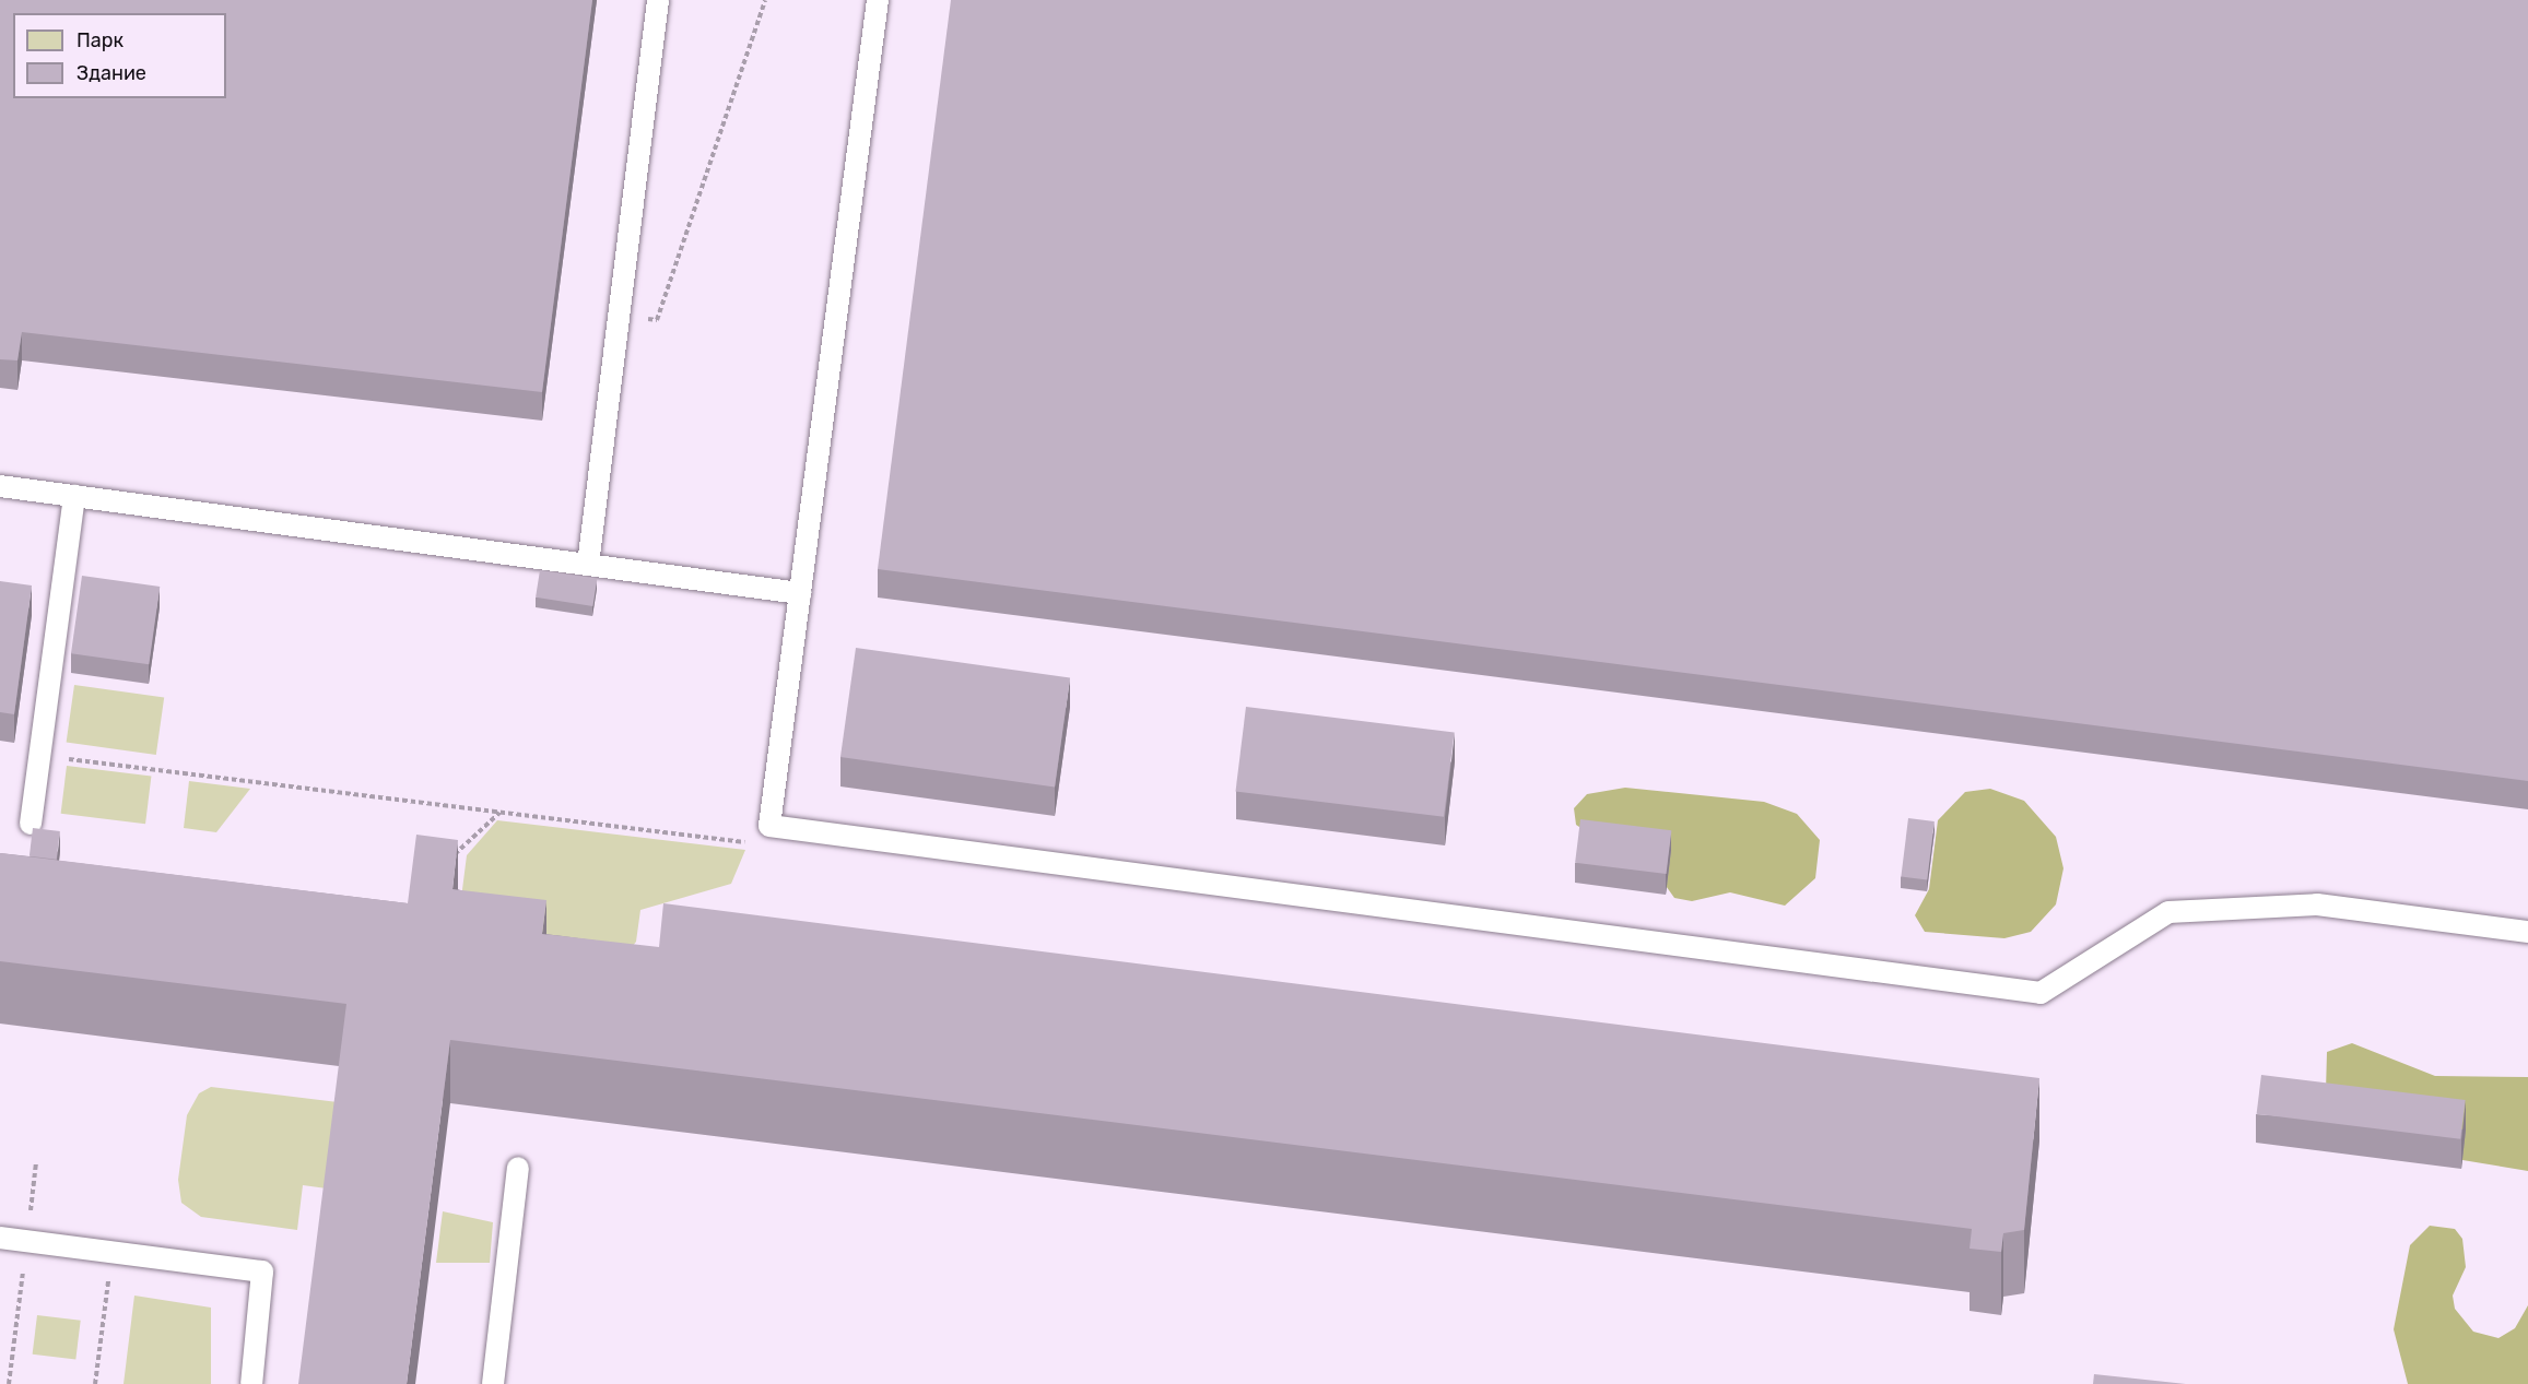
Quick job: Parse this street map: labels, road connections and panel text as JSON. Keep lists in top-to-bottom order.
{
  "legend": ["Парк", "Здание"]
}
